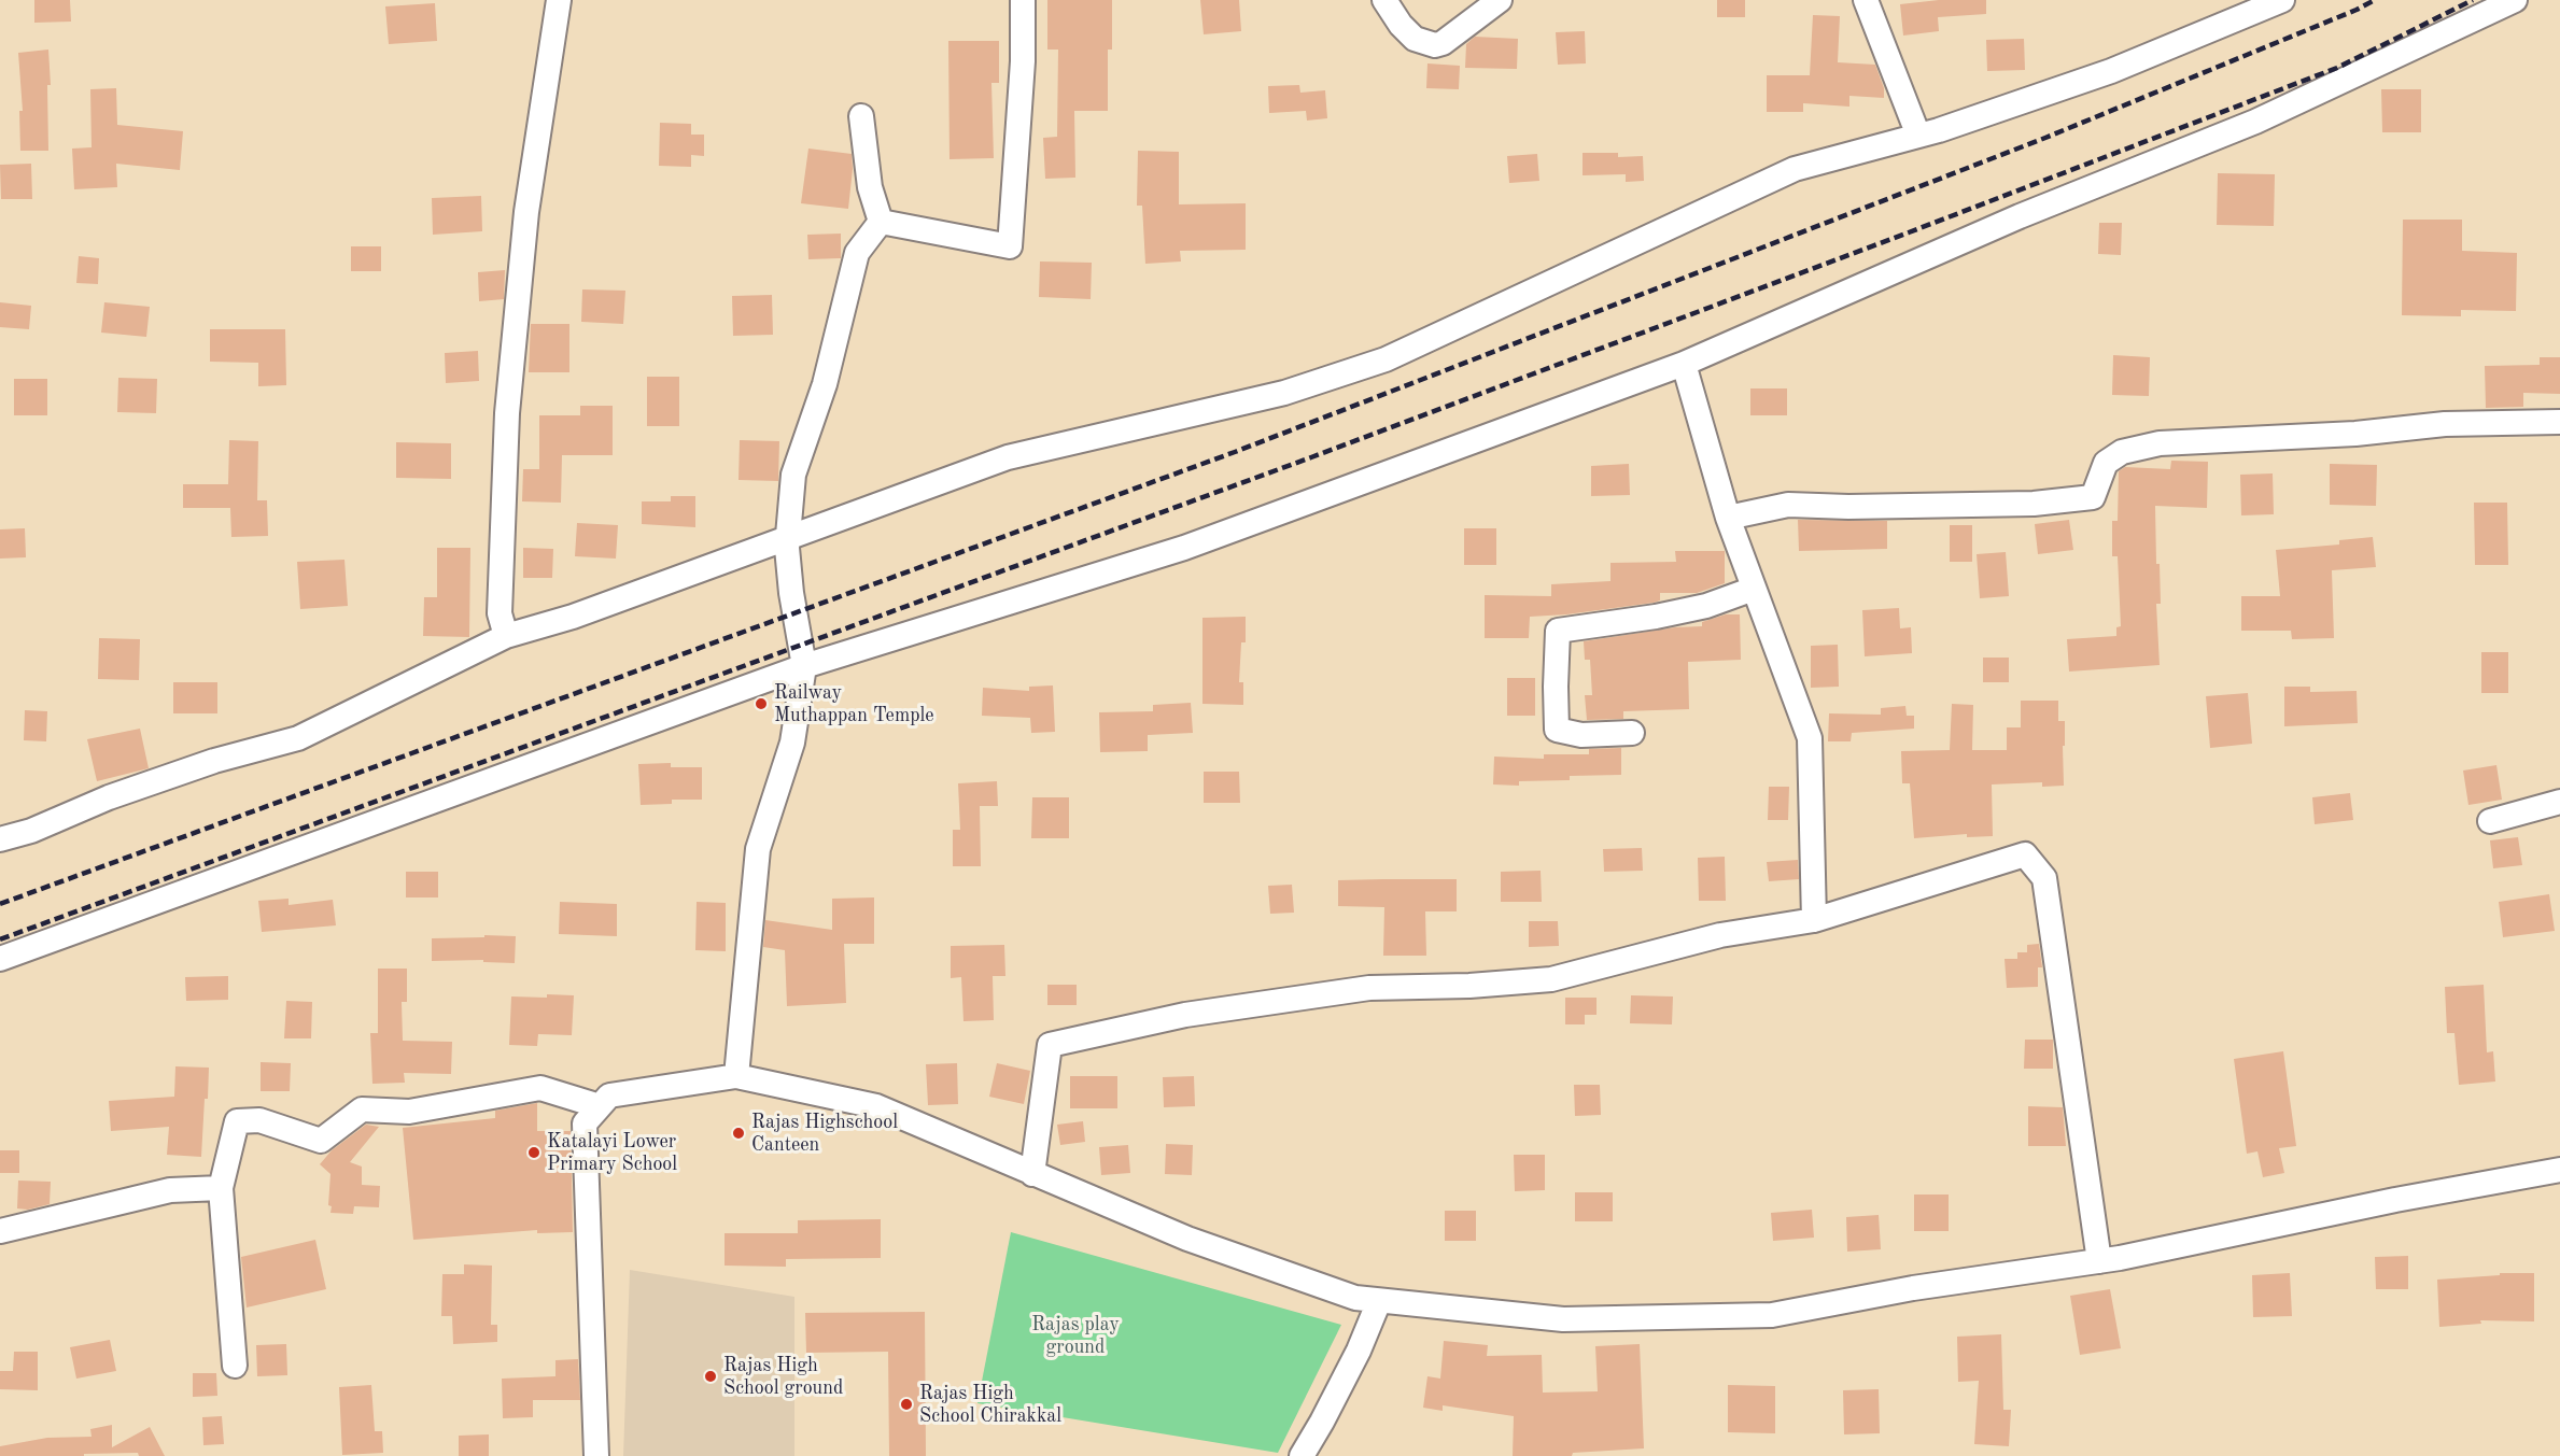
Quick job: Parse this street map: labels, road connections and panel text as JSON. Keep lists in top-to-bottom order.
{
  "parks": ["Rajas play ground"],
  "places": [
    "Railway Muthappan Temple",
    "Rajas Highschool Canteen",
    "Katalayi Lower Primary School",
    "Rajas High School ground",
    "Rajas High School Chirakkal"
  ]
}
